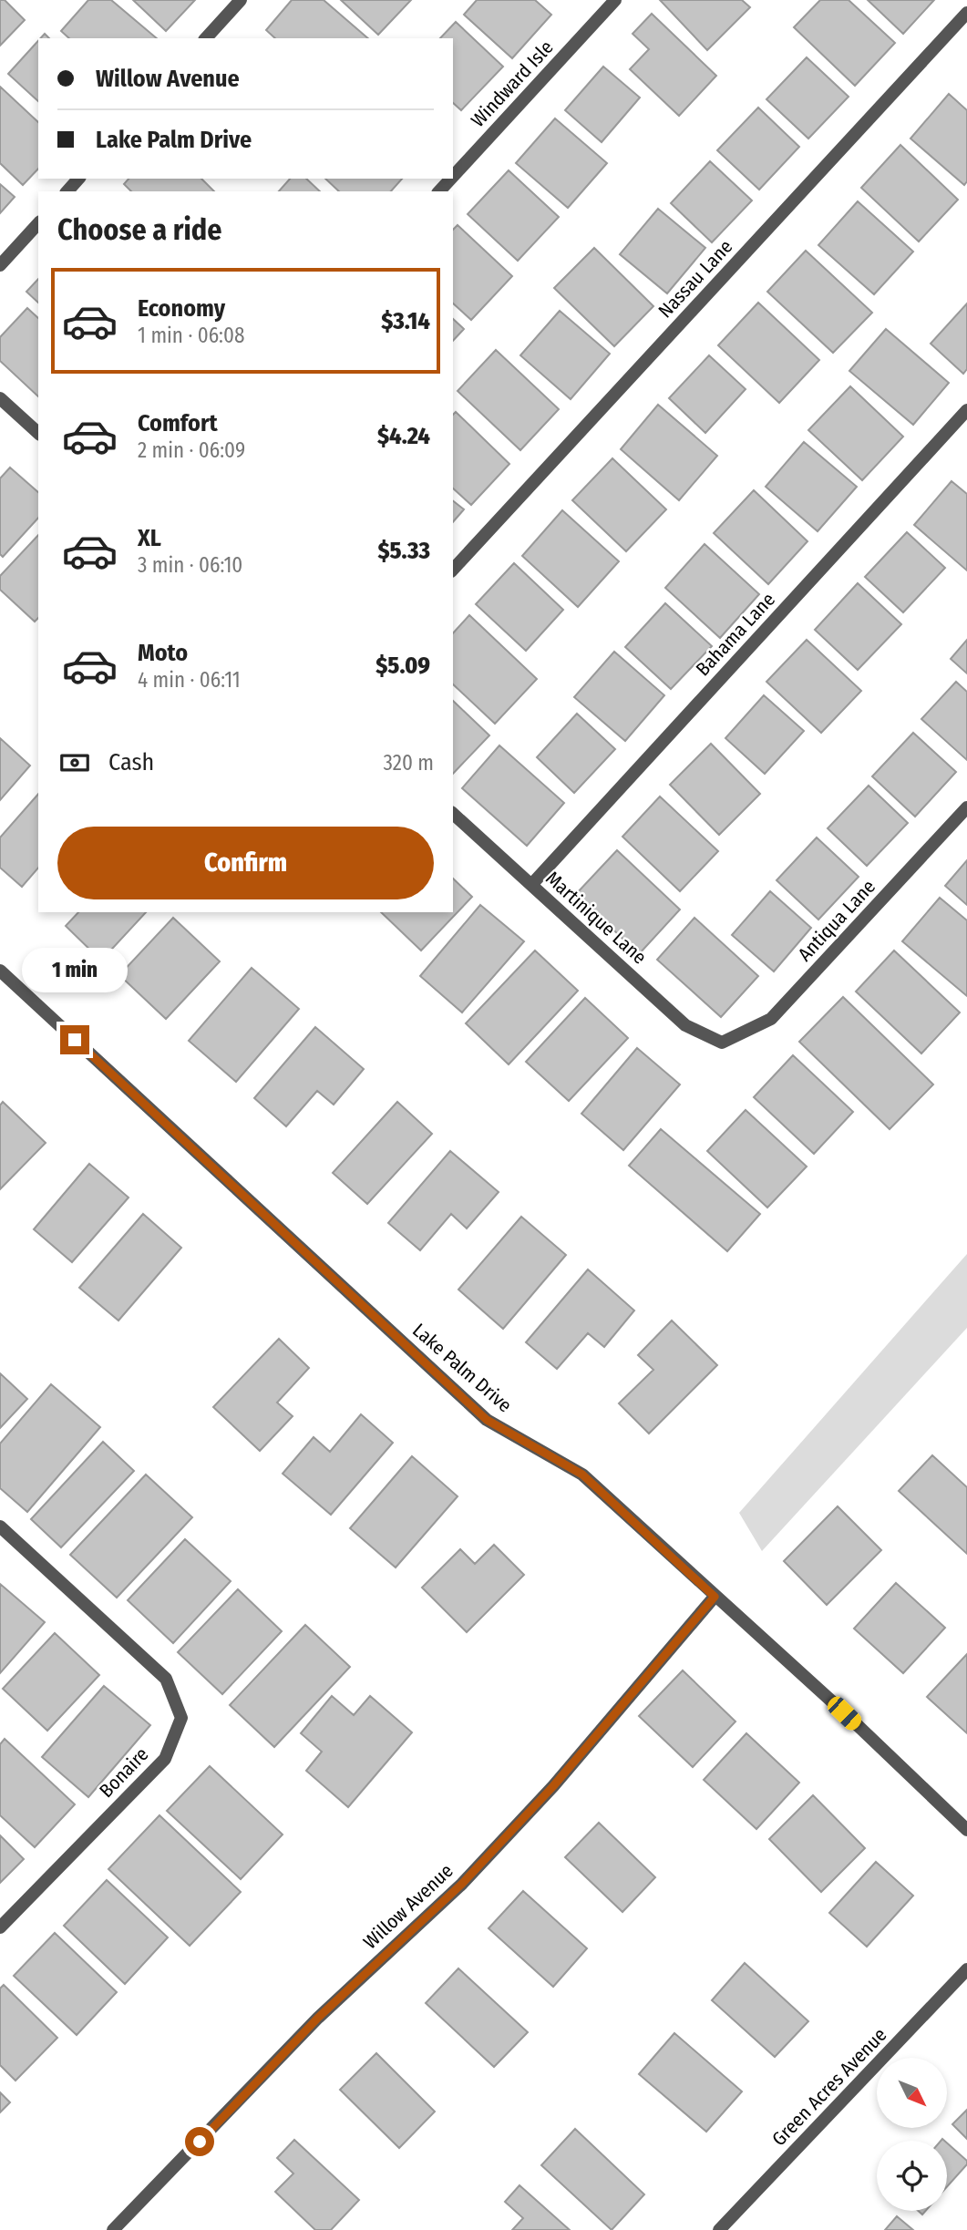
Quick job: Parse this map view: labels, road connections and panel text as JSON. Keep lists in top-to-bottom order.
{
  "streets": {
    "street": [
      "Windward Isle",
      "Nassau Lane",
      "Bahama Lane",
      "Martinique Lane",
      "Antiqua Lane",
      "Lake Palm Drive",
      "Bonaire",
      "Willow Avenue",
      "Green Acres Avenue"
    ]
  },
  "crossings": [
    ["Bahama Lane", "Martinique Lane"],
    ["Martinique Lane", "Antiqua Lane"],
    ["Lake Palm Drive", "Willow Avenue"]
  ],
  "north": "bottom right",
  "page": {
    "banner": ["Willow Avenue", "Lake Palm Drive"],
    "heading": "Choose a ride",
    "list": [
      {
        "name": "Economy",
        "note": "1 min · 06:08",
        "value": "$3.14"
      },
      {
        "name": "Comfort",
        "note": "2 min · 06:09",
        "value": "$4.24"
      },
      {
        "name": "XL",
        "note": "3 min · 06:10",
        "value": "$5.33"
      },
      {
        "name": "Moto",
        "note": "4 min · 06:11",
        "value": "$5.09"
      }
    ],
    "pay": ["Cash", "320 m"],
    "buttons": "Confirm",
    "bubble": "1 min"
  }
}
